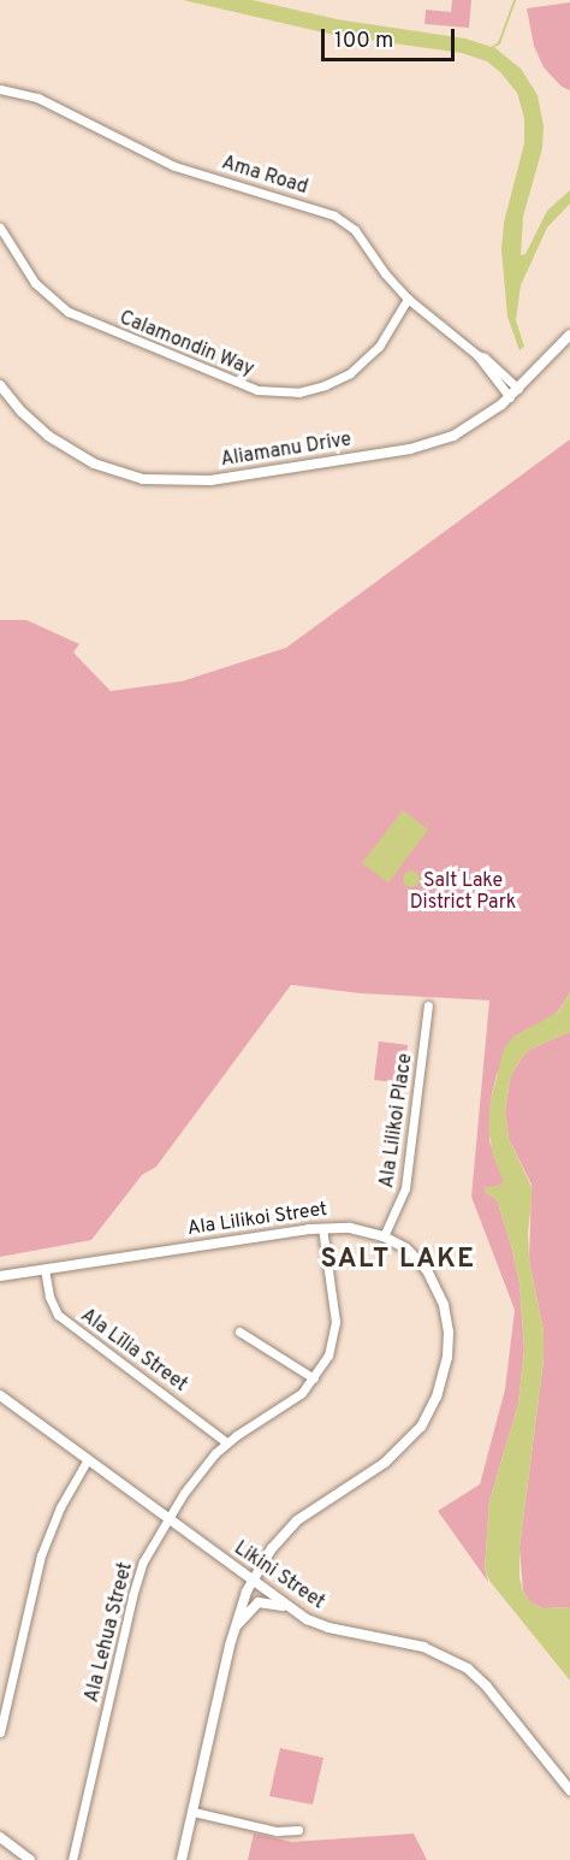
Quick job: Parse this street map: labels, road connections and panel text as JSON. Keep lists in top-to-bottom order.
{
  "streets": {
    "street": [
      "Ama Road",
      "Calamondin Way",
      "Aliamanu Drive",
      "Ala Lilikoi Place",
      "Ala Lilikoi Street",
      "Ala Līlia Street",
      "Likini Street",
      "Ala Lehua Street"
    ]
  },
  "crossings": [
    ["Ama Road", "Calamondin Way"],
    ["Ama Road", "Aliamanu Drive"],
    ["Ala Lilikoi Place", "Ala Lilikoi Street"],
    ["Ala Lilikoi Street", "Ala Līlia Street"],
    ["Ala Lilikoi Street", "Likini Street"],
    ["Ala Lilikoi Street", "Ala Lehua Street"],
    ["Ala Līlia Street", "Ala Lehua Street"],
    ["Likini Street", "Ala Lehua Street"]
  ],
  "districts": ["SALT LAKE"],
  "parks": ["Salt Lake District Park"],
  "scale_bar": "100 m"
}
